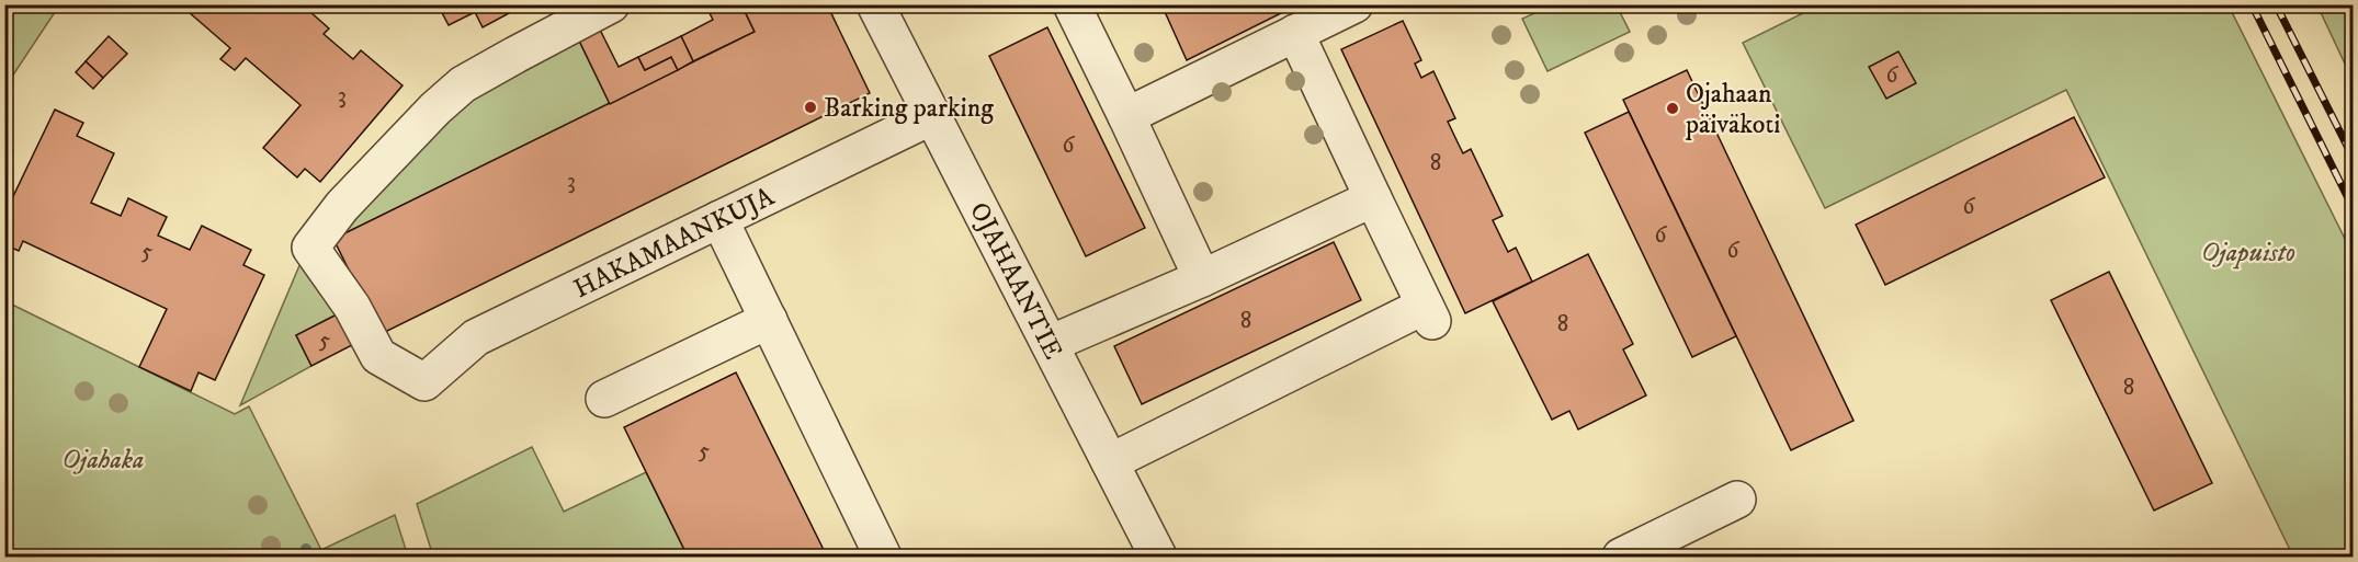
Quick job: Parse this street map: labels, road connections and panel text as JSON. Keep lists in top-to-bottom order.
{
  "streets": {
    "street": ["HAKAMAANKUJA", "OJAHAANTIE"]
  },
  "crossings": [
    ["HAKAMAANKUJA", "OJAHAANTIE"]
  ],
  "parks": ["Ojapuisto", "Ojahaka"],
  "places": ["Barking parking", "Ojahaan päiväkoti"],
  "house_numbers": [
    "6",
    "3",
    "6",
    "8",
    "3",
    "6",
    "6",
    "6",
    "5",
    "8",
    "8",
    "5",
    "8",
    "5"
  ]
}
